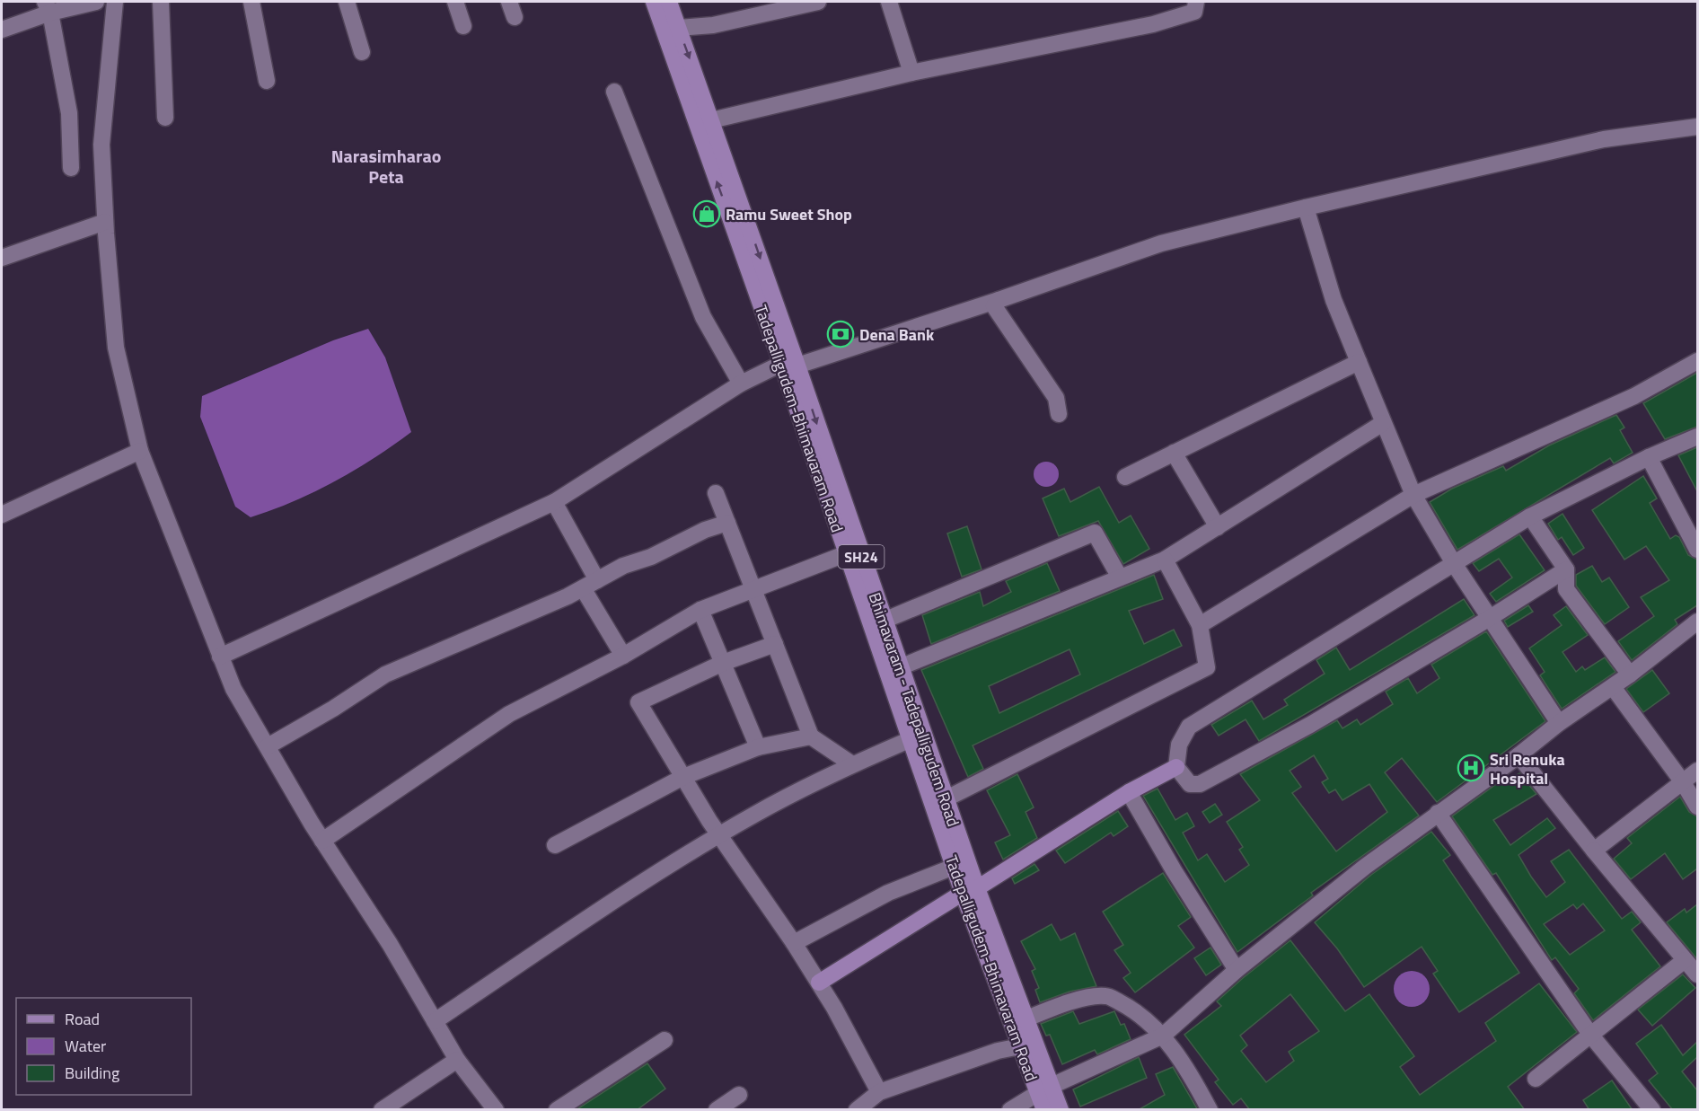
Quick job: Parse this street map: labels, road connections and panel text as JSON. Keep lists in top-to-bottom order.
{
  "streets": {
    "main road": ["Tadepalligudem-Bhimavaram Road", "SH24", "Bhimavaram - Tadepalligudem Road"]
  },
  "crossings": [
    ["Tadepalligudem-Bhimavaram Road", "SH24"],
    ["Tadepalligudem-Bhimavaram Road", "Bhimavaram - Tadepalligudem Road"]
  ],
  "one_way": ["Bhimavaram - Tadepalligudem Road"],
  "districts": ["Narasimharao Peta"],
  "places": {
    "shop": ["Ramu Sweet Shop"],
    "bank": ["Dena Bank"],
    "hospital": ["Sri Renuka Hospital"]
  },
  "legend": ["Road", "Water", "Building"]
}
